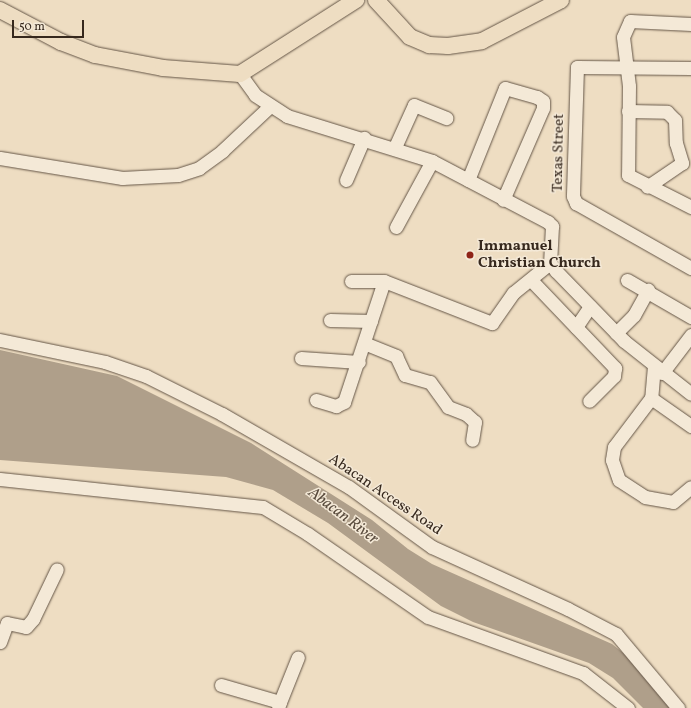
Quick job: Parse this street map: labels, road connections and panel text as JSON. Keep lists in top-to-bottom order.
{
  "streets": {
    "street": ["Texas Street", "Abacan Access Road"]
  },
  "water": ["Abacan River"],
  "places": ["Immanuel Christian Church"],
  "scale_bar": "50 m"
}
